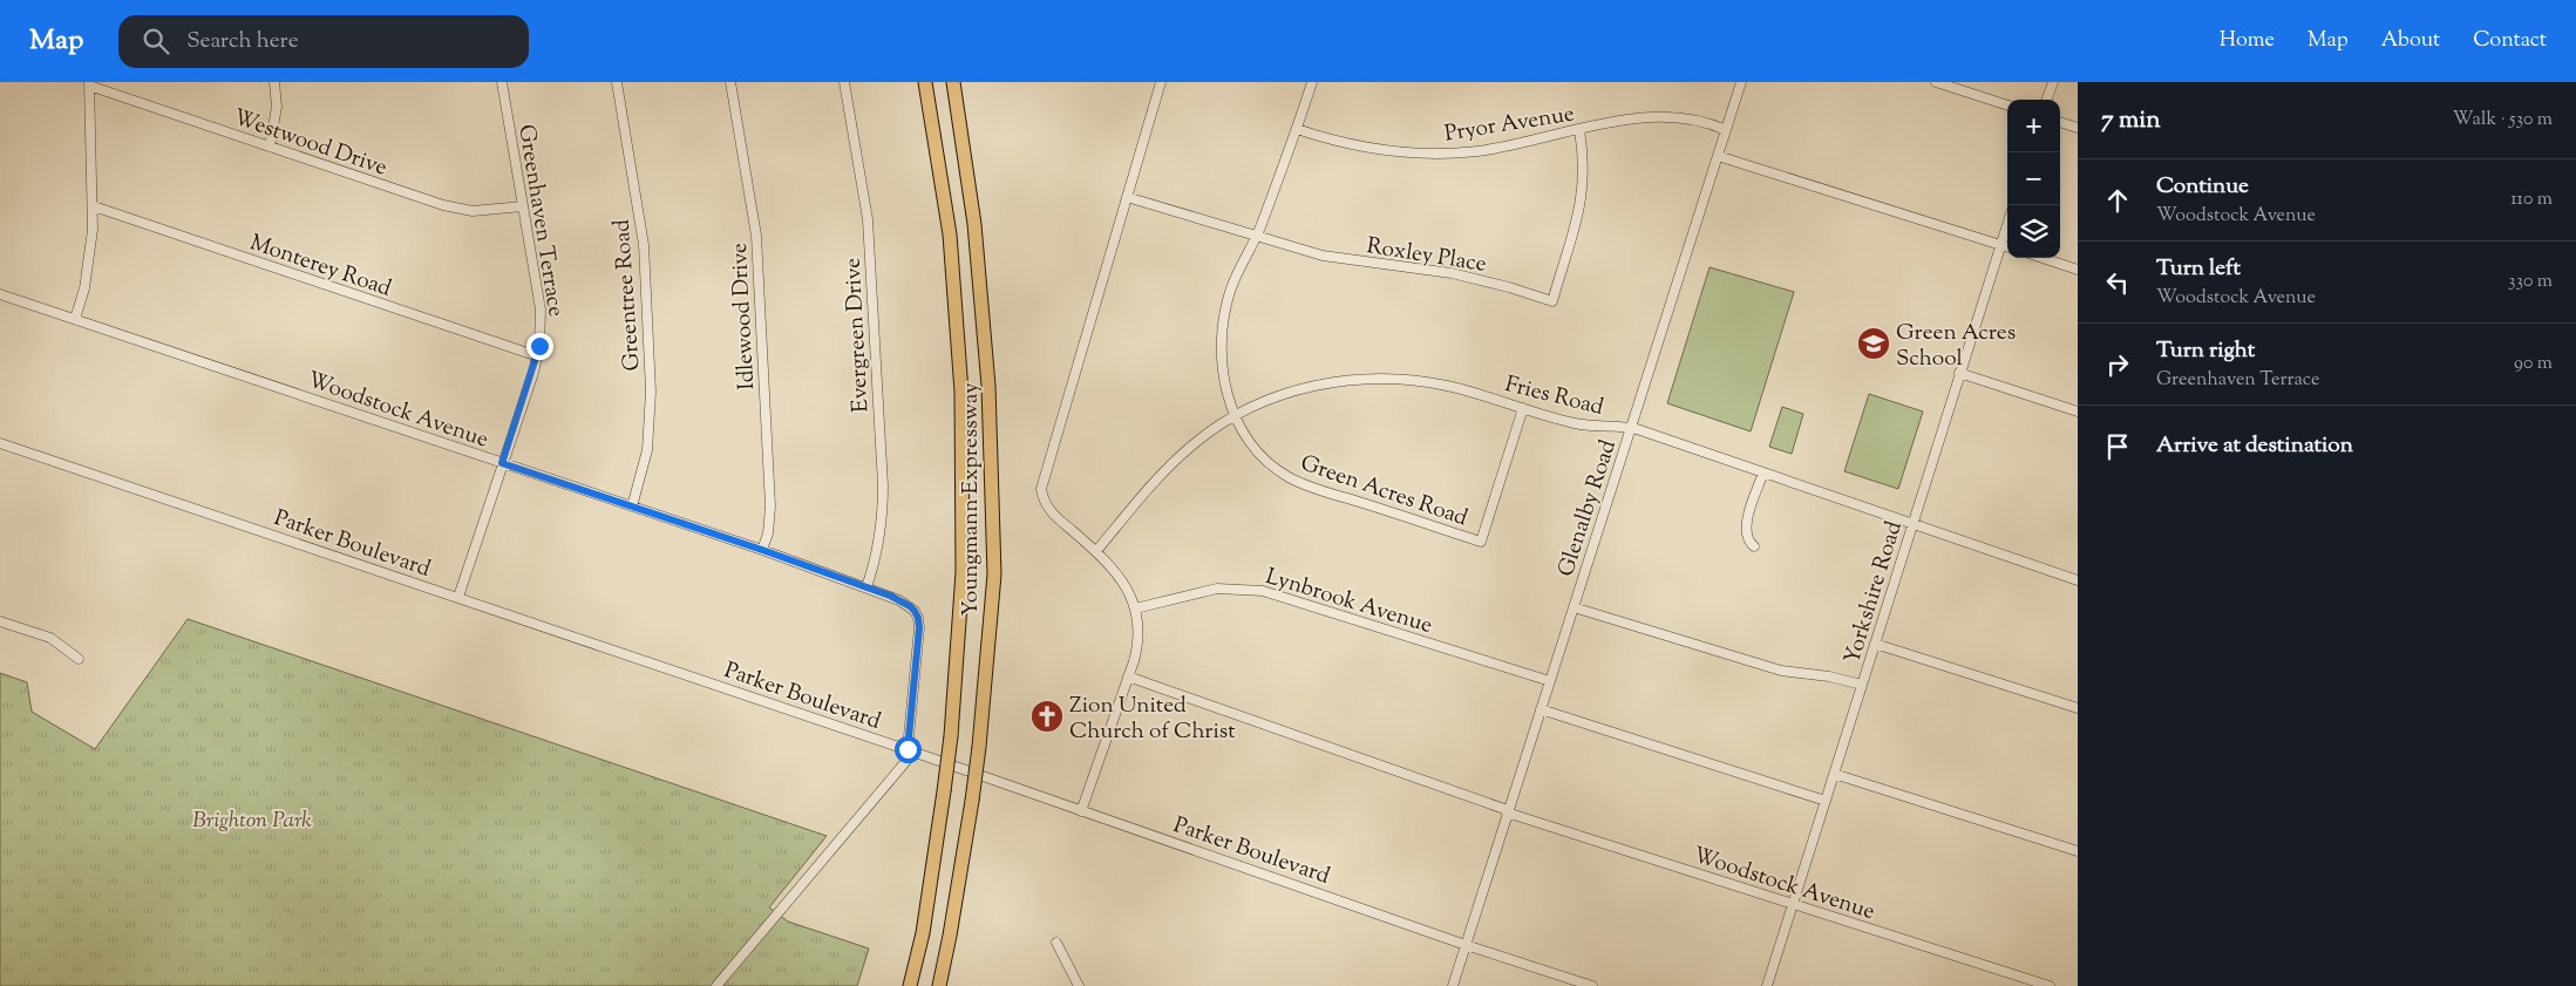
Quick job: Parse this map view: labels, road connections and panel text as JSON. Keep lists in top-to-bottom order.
{
  "streets": {
    "highway": ["Youngmann Expressway"],
    "street": [
      "Pryor Avenue",
      "Westwood Drive",
      "Greenhaven Terrace",
      "Roxley Place",
      "Monterey Road",
      "Greentree Road",
      "Idlewood Drive",
      "Evergreen Drive",
      "Fries Road",
      "Woodstock Avenue",
      "Green Acres Road",
      "Glenalby Road",
      "Parker Boulevard",
      "Yorkshire Road",
      "Lynbrook Avenue"
    ]
  },
  "crossings": [
    ["Pryor Avenue", "Roxley Place"],
    ["Pryor Avenue", "Green Acres Road"],
    ["Pryor Avenue", "Glenalby Road"],
    ["Westwood Drive", "Greenhaven Terrace"],
    ["Greenhaven Terrace", "Monterey Road"],
    ["Greenhaven Terrace", "Woodstock Avenue"],
    ["Greenhaven Terrace", "Parker Boulevard"],
    ["Roxley Place", "Green Acres Road"],
    ["Greentree Road", "Woodstock Avenue"],
    ["Idlewood Drive", "Woodstock Avenue"],
    ["Evergreen Drive", "Woodstock Avenue"],
    ["Fries Road", "Green Acres Road"],
    ["Fries Road", "Glenalby Road"],
    ["Fries Road", "Yorkshire Road"],
    ["Woodstock Avenue", "Glenalby Road"],
    ["Woodstock Avenue", "Parker Boulevard"],
    ["Woodstock Avenue", "Yorkshire Road"],
    ["Glenalby Road", "Parker Boulevard"],
    ["Glenalby Road", "Lynbrook Avenue"]
  ],
  "parks": ["Brighton Park"],
  "places": {
    "school or university": ["Green Acres School"],
    "church": ["Zion United Church of Christ"]
  },
  "page": {
    "header": "Map",
    "search": "Search here",
    "nav": [
      "Home",
      "Map",
      "About",
      "Contact"
    ],
    "heading": ["7 min", "Walk · 530 m"],
    "map_buttons": ["+", "−"],
    "list": [
      ["Continue", "Woodstock Avenue", "110 m"],
      ["Turn left", "Woodstock Avenue", "330 m"],
      ["Turn right", "Greenhaven Terrace", "90 m"],
      "Arrive at destination"
    ]
  }
}
